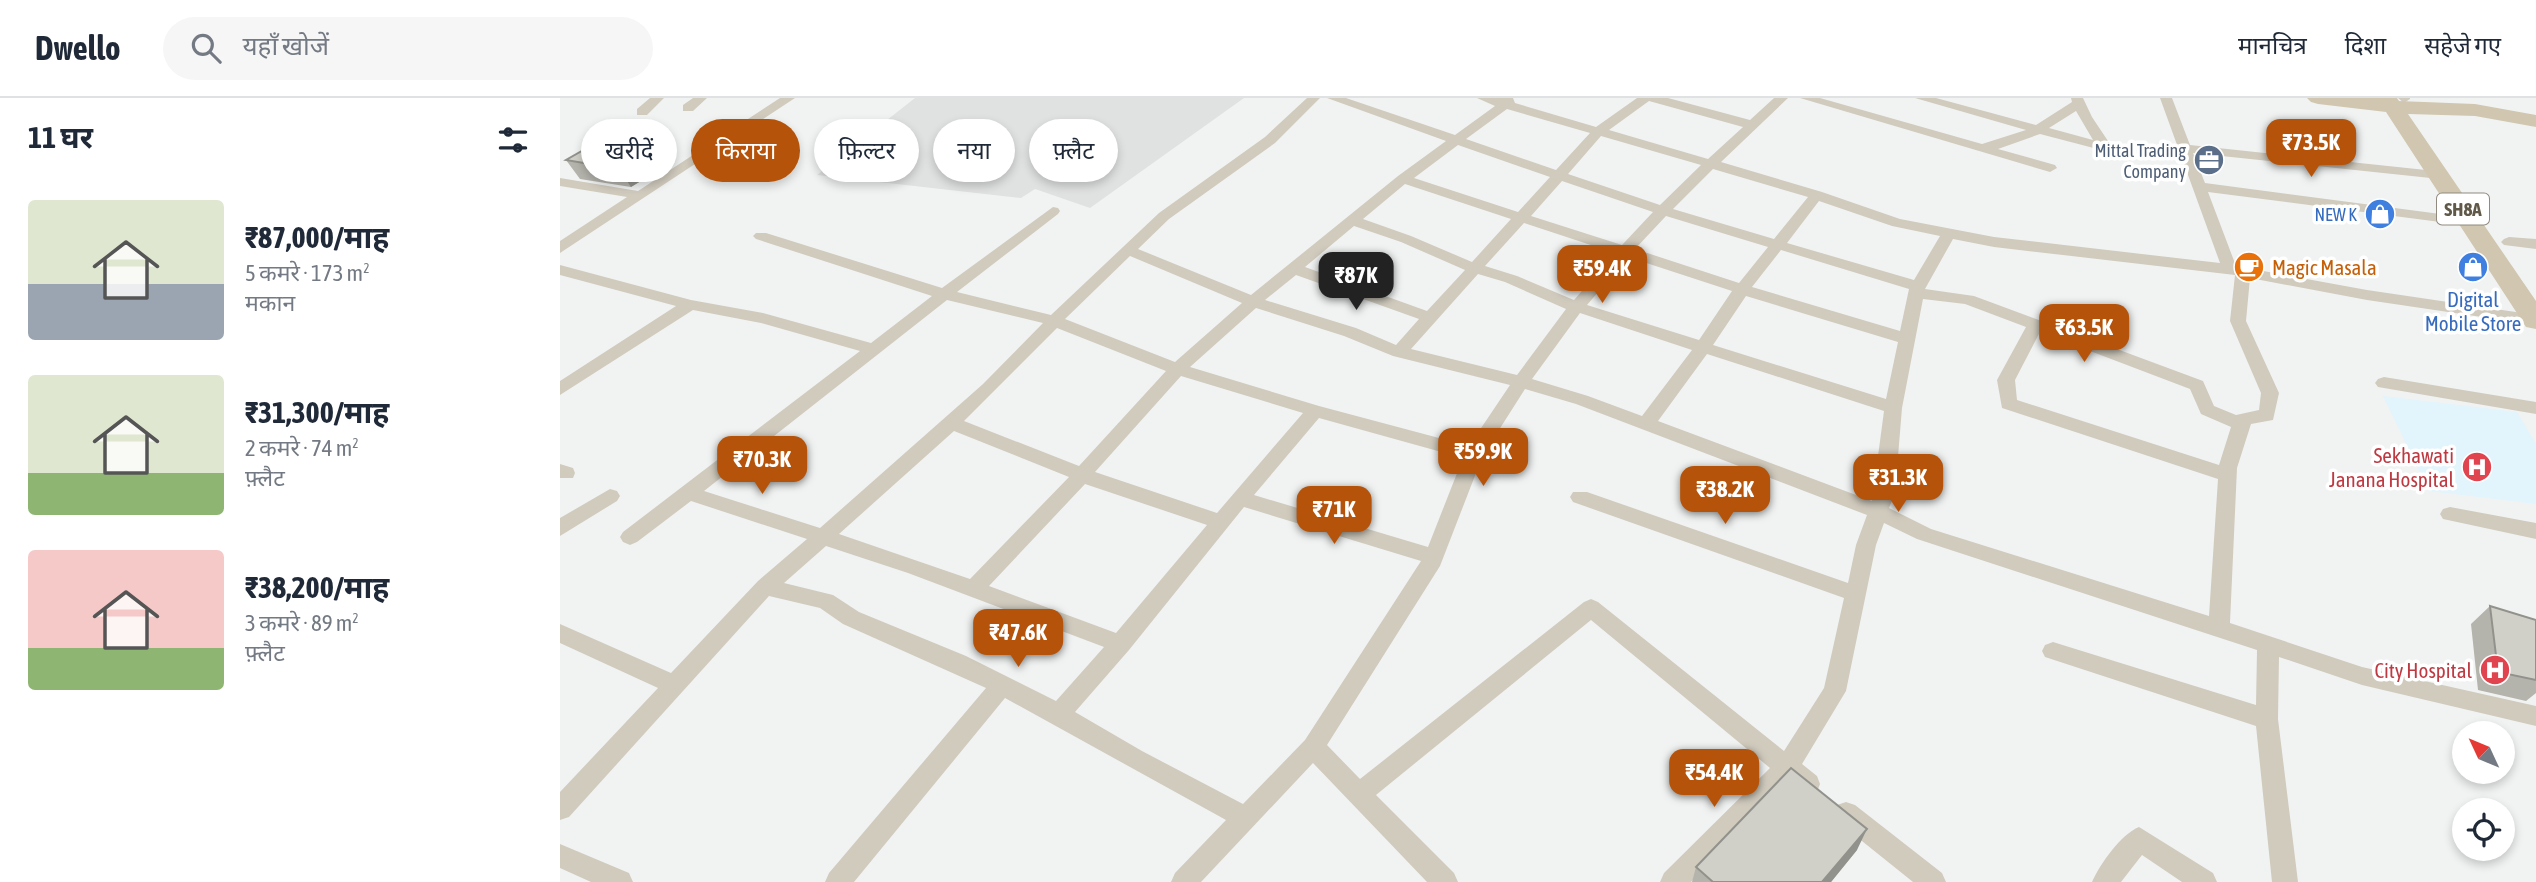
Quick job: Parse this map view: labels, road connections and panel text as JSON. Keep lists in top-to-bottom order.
{
  "streets": {
    "main road": ["SH8A"]
  },
  "places": {
    "office": ["Mittal Trading Company"],
    "shop": ["NEW K", "Digital Mobile Store"],
    "cafe": ["Magic Masala"],
    "hospital": ["Sekhawati Janana Hospital", "City Hospital"]
  },
  "north": "top left",
  "page": {
    "header": "Dwello",
    "search": "यहाँ खोजें",
    "nav": ["मानचित्र", "दिशा", "सहेजे गए"],
    "heading": "11 घर",
    "price": [
      "₹73.5K",
      "₹59.4K",
      "₹87K",
      "₹63.5K",
      "₹59.9K",
      "₹70.3K",
      "₹31.3K",
      "₹38.2K",
      "₹71K",
      "₹47.6K",
      "₹54.4K"
    ],
    "chip": [
      "खरीदें",
      "किराया",
      "फ़िल्टर",
      "नया",
      "फ़्लैट"
    ],
    "list": [
      {
        "name": "₹87,000/माह",
        "note": "5 कमरे · 173 m² · मकान"
      },
      {
        "name": "₹31,300/माह",
        "note": "2 कमरे · 74 m² · फ़्लैट"
      },
      {
        "name": "₹38,200/माह",
        "note": "3 कमरे · 89 m² · फ़्लैट"
      }
    ]
  }
}
